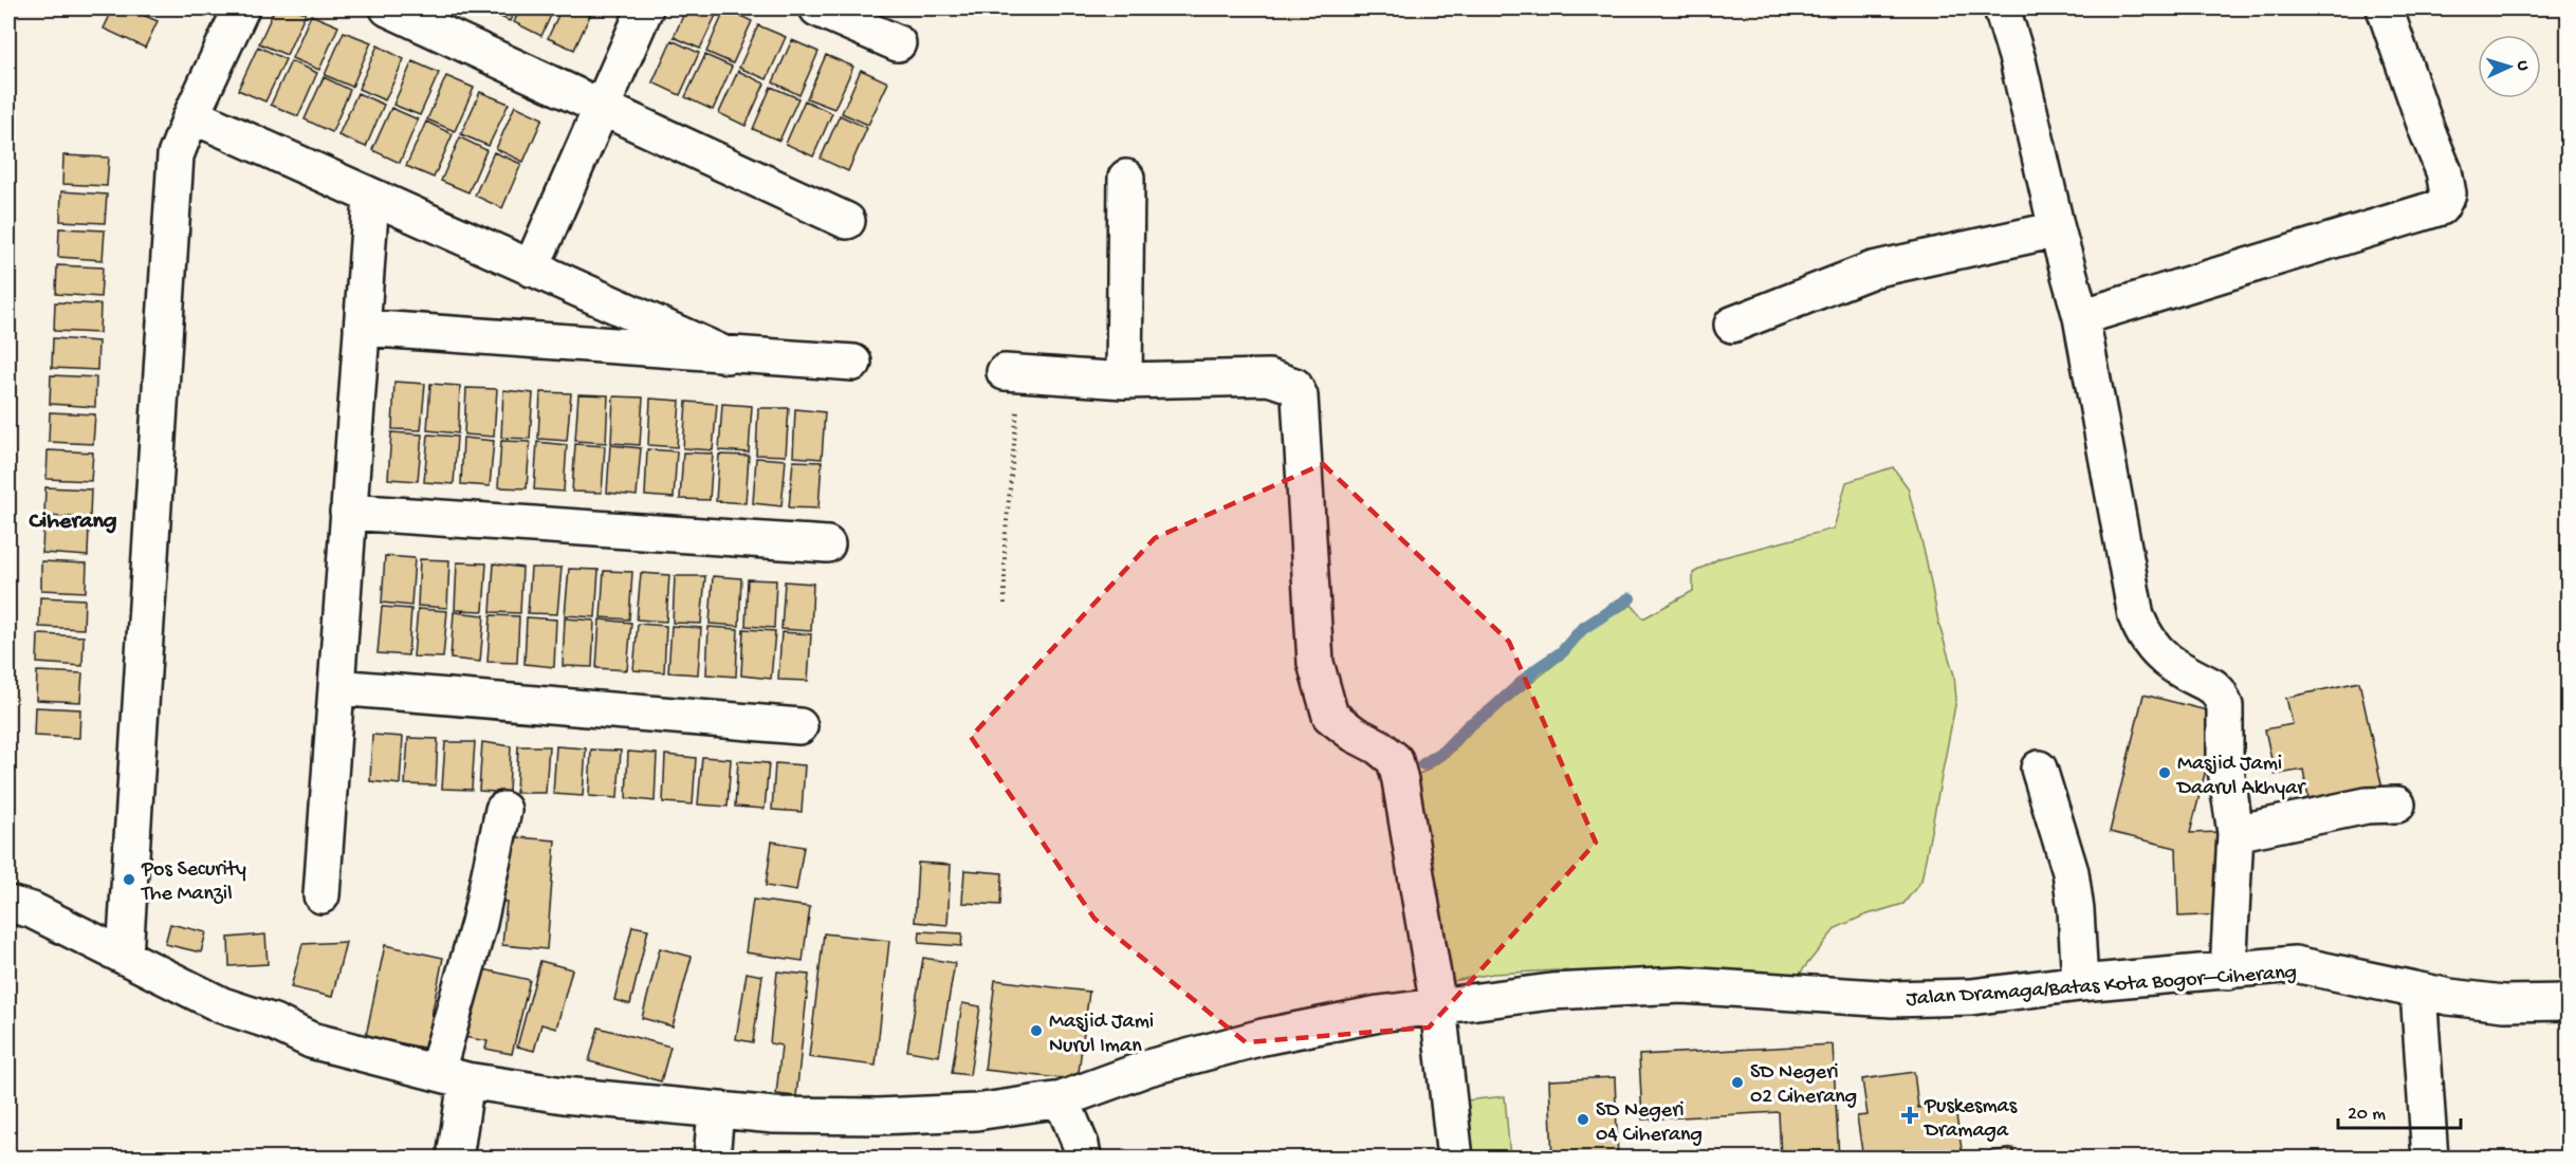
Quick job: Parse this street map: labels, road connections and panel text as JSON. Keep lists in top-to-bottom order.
{
  "streets": {
    "street": ["Jalan Dramaga/Batas Kota Bogor–Ciherang"]
  },
  "districts": ["Ciherang"],
  "places": {
    "other": [
      "Masjid Jami Daarul Akhyar",
      "Pos Security The Manzil",
      "Masjid Jami Nurul Iman",
      "SD Negeri 02 Ciherang",
      "SD Negeri 04 Ciherang"
    ],
    "health": ["Puskesmas Dramaga"]
  },
  "scale_bar": "20 m",
  "north": "right"
}
